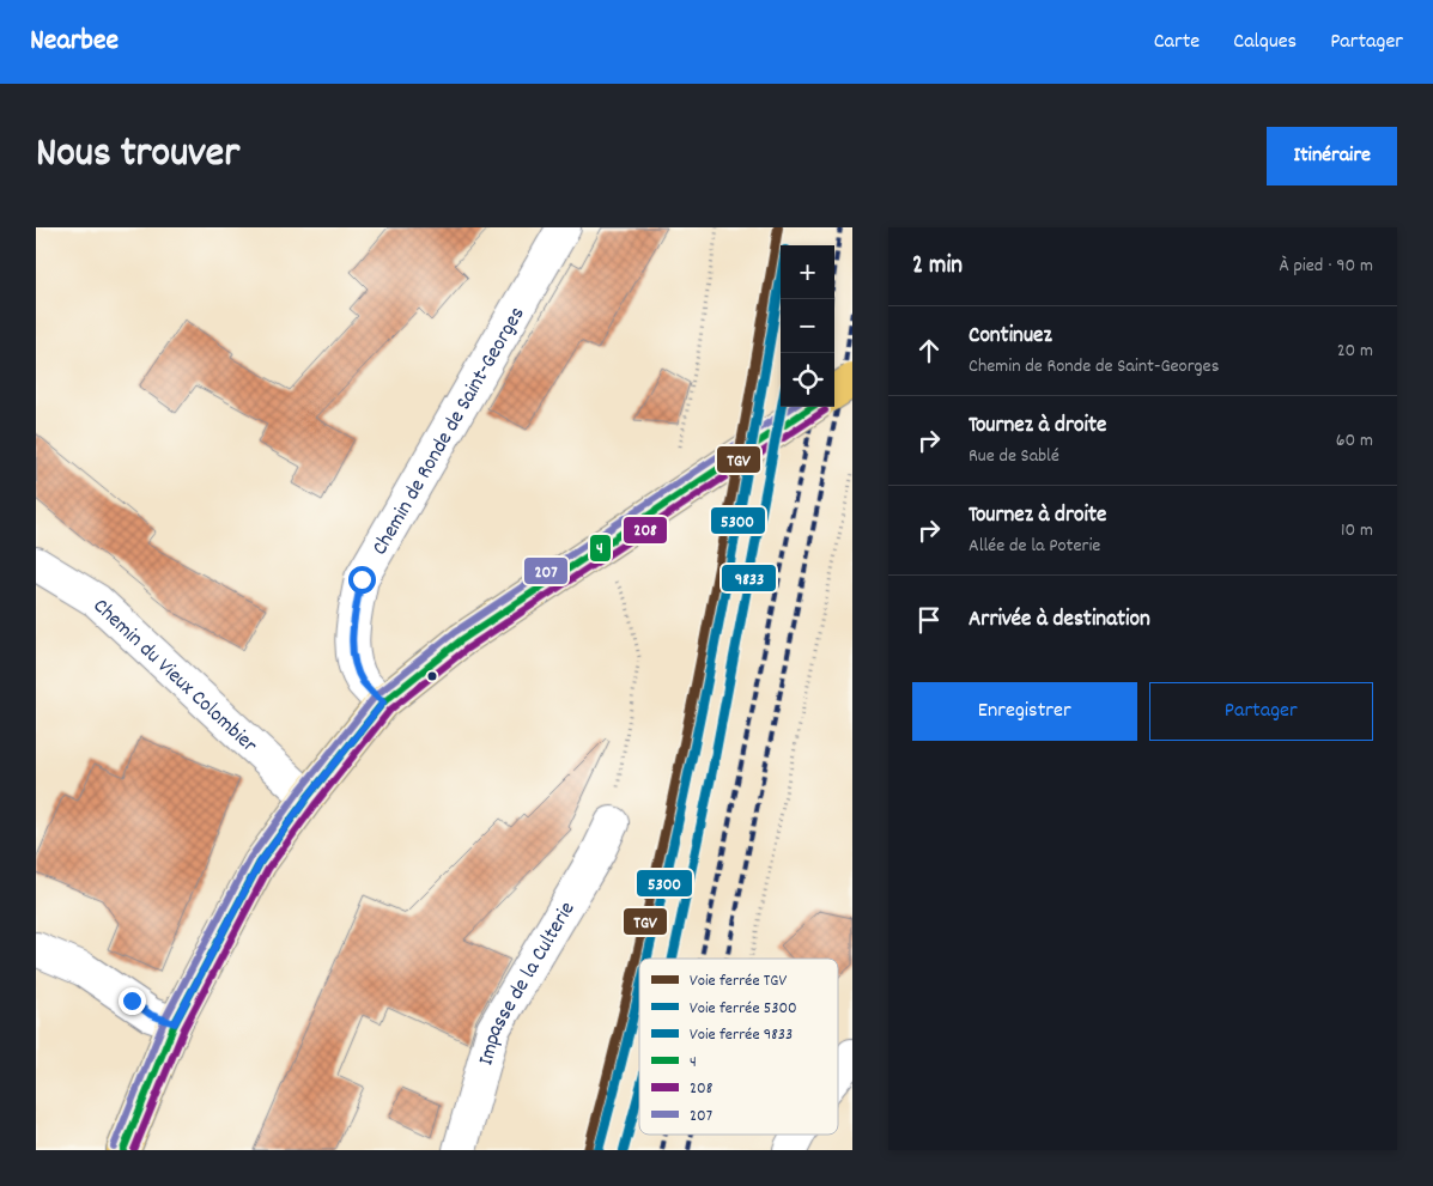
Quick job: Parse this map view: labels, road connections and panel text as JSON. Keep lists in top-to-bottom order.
{
  "streets": {
    "street": ["Chemin de Ronde de Saint-Georges", "Chemin du Vieux Colombier", "Impasse de la Culterie"]
  },
  "lines": [
    "rail line TGV",
    "rail line 5300",
    "rail line 9833",
    "transit line 4",
    "transit line 207",
    "transit line 208"
  ],
  "legend": [
    "Voie ferrée TGV",
    "Voie ferrée 5300",
    "Voie ferrée 9833",
    "4",
    "208",
    "207"
  ],
  "page": {
    "header": "Nearbee",
    "nav": ["Carte", "Calques", "Partager"],
    "title": "Nous trouver",
    "buttons": [
      "Itinéraire",
      ["Enregistrer", "Partager"]
    ],
    "heading": ["2 min", "À pied · 90 m"],
    "map_buttons": ["+", "−"],
    "list": [
      ["Continuez", "Chemin de Ronde de Saint-Georges", "20 m"],
      ["Tournez à droite", "Rue de Sablé", "60 m"],
      ["Tournez à droite", "Allée de la Poterie", "10 m"],
      "Arrivée à destination"
    ]
  }
}
